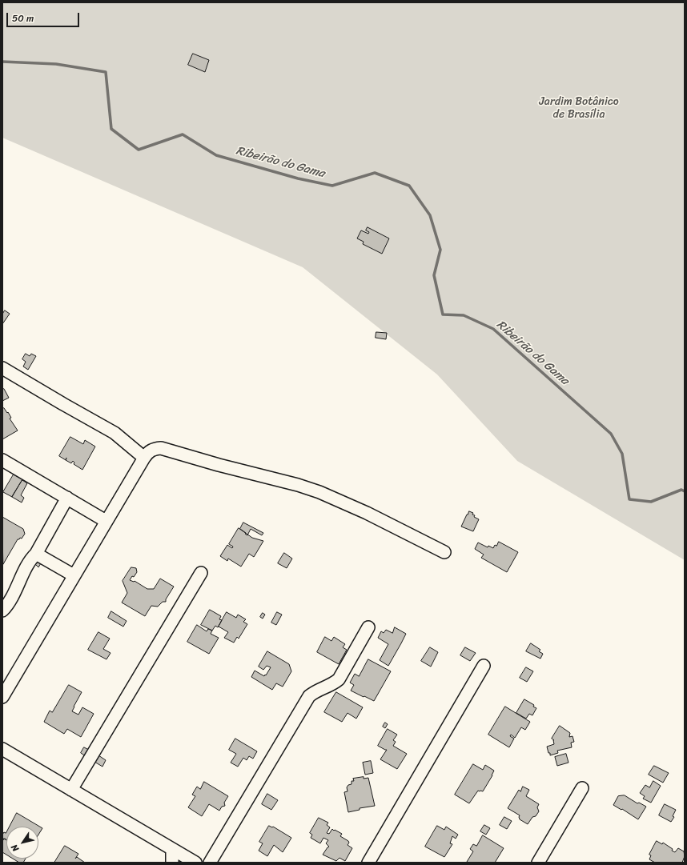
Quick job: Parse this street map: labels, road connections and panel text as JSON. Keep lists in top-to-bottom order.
{
  "water": ["Ribeirão do Gama"],
  "parks": ["Jardim Botânico de Brasília"],
  "scale_bar": "50 m",
  "north": "bottom left"
}
